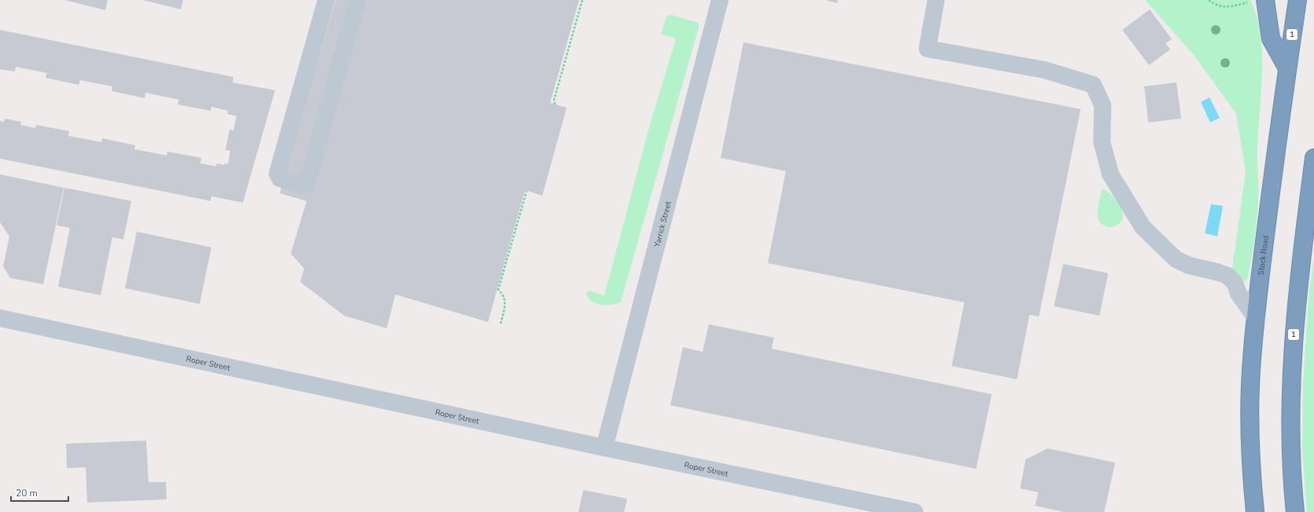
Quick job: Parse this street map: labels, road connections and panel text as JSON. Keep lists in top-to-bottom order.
{
  "streets": {
    "highway": ["1", "Stock Road"],
    "street": ["Yarrick Street", "Roper Street"]
  },
  "crossings": [
    ["Yarrick Street", "Roper Street"]
  ],
  "scale_bar": "20 m"
}
